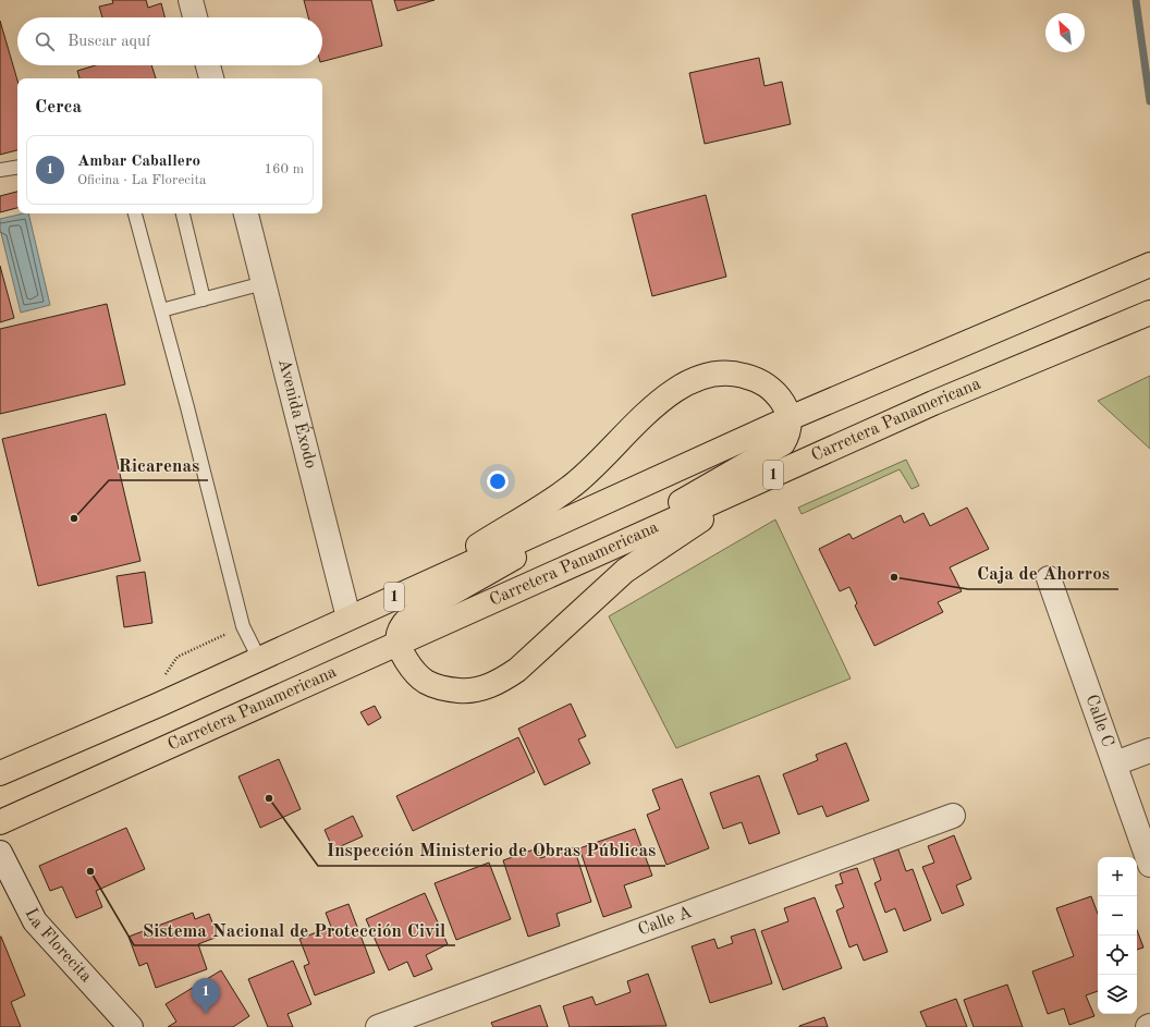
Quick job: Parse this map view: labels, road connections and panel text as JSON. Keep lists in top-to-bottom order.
{
  "streets": {
    "highway": ["Carretera Panamericana", "1"],
    "street": [
      "Avenida Éxodo",
      "Calle C",
      "Calle A",
      "La Florecita"
    ]
  },
  "crossings": [
    ["Avenida Éxodo", "1"]
  ],
  "places": [
    "Ricarenas",
    "Caja de Ahorros",
    "Inspección Ministerio de Obras Públicas",
    "Sistema Nacional de Protección Civil"
  ],
  "north": "top left",
  "page": {
    "search": "Buscar aquí",
    "heading": "Cerca",
    "list": [
      {
        "mark": "1",
        "name": "Ambar Caballero",
        "note": "Oficina · La Florecita",
        "value": "160 m"
      }
    ],
    "map_buttons": ["+", "−"],
    "pins": "1"
  }
}
